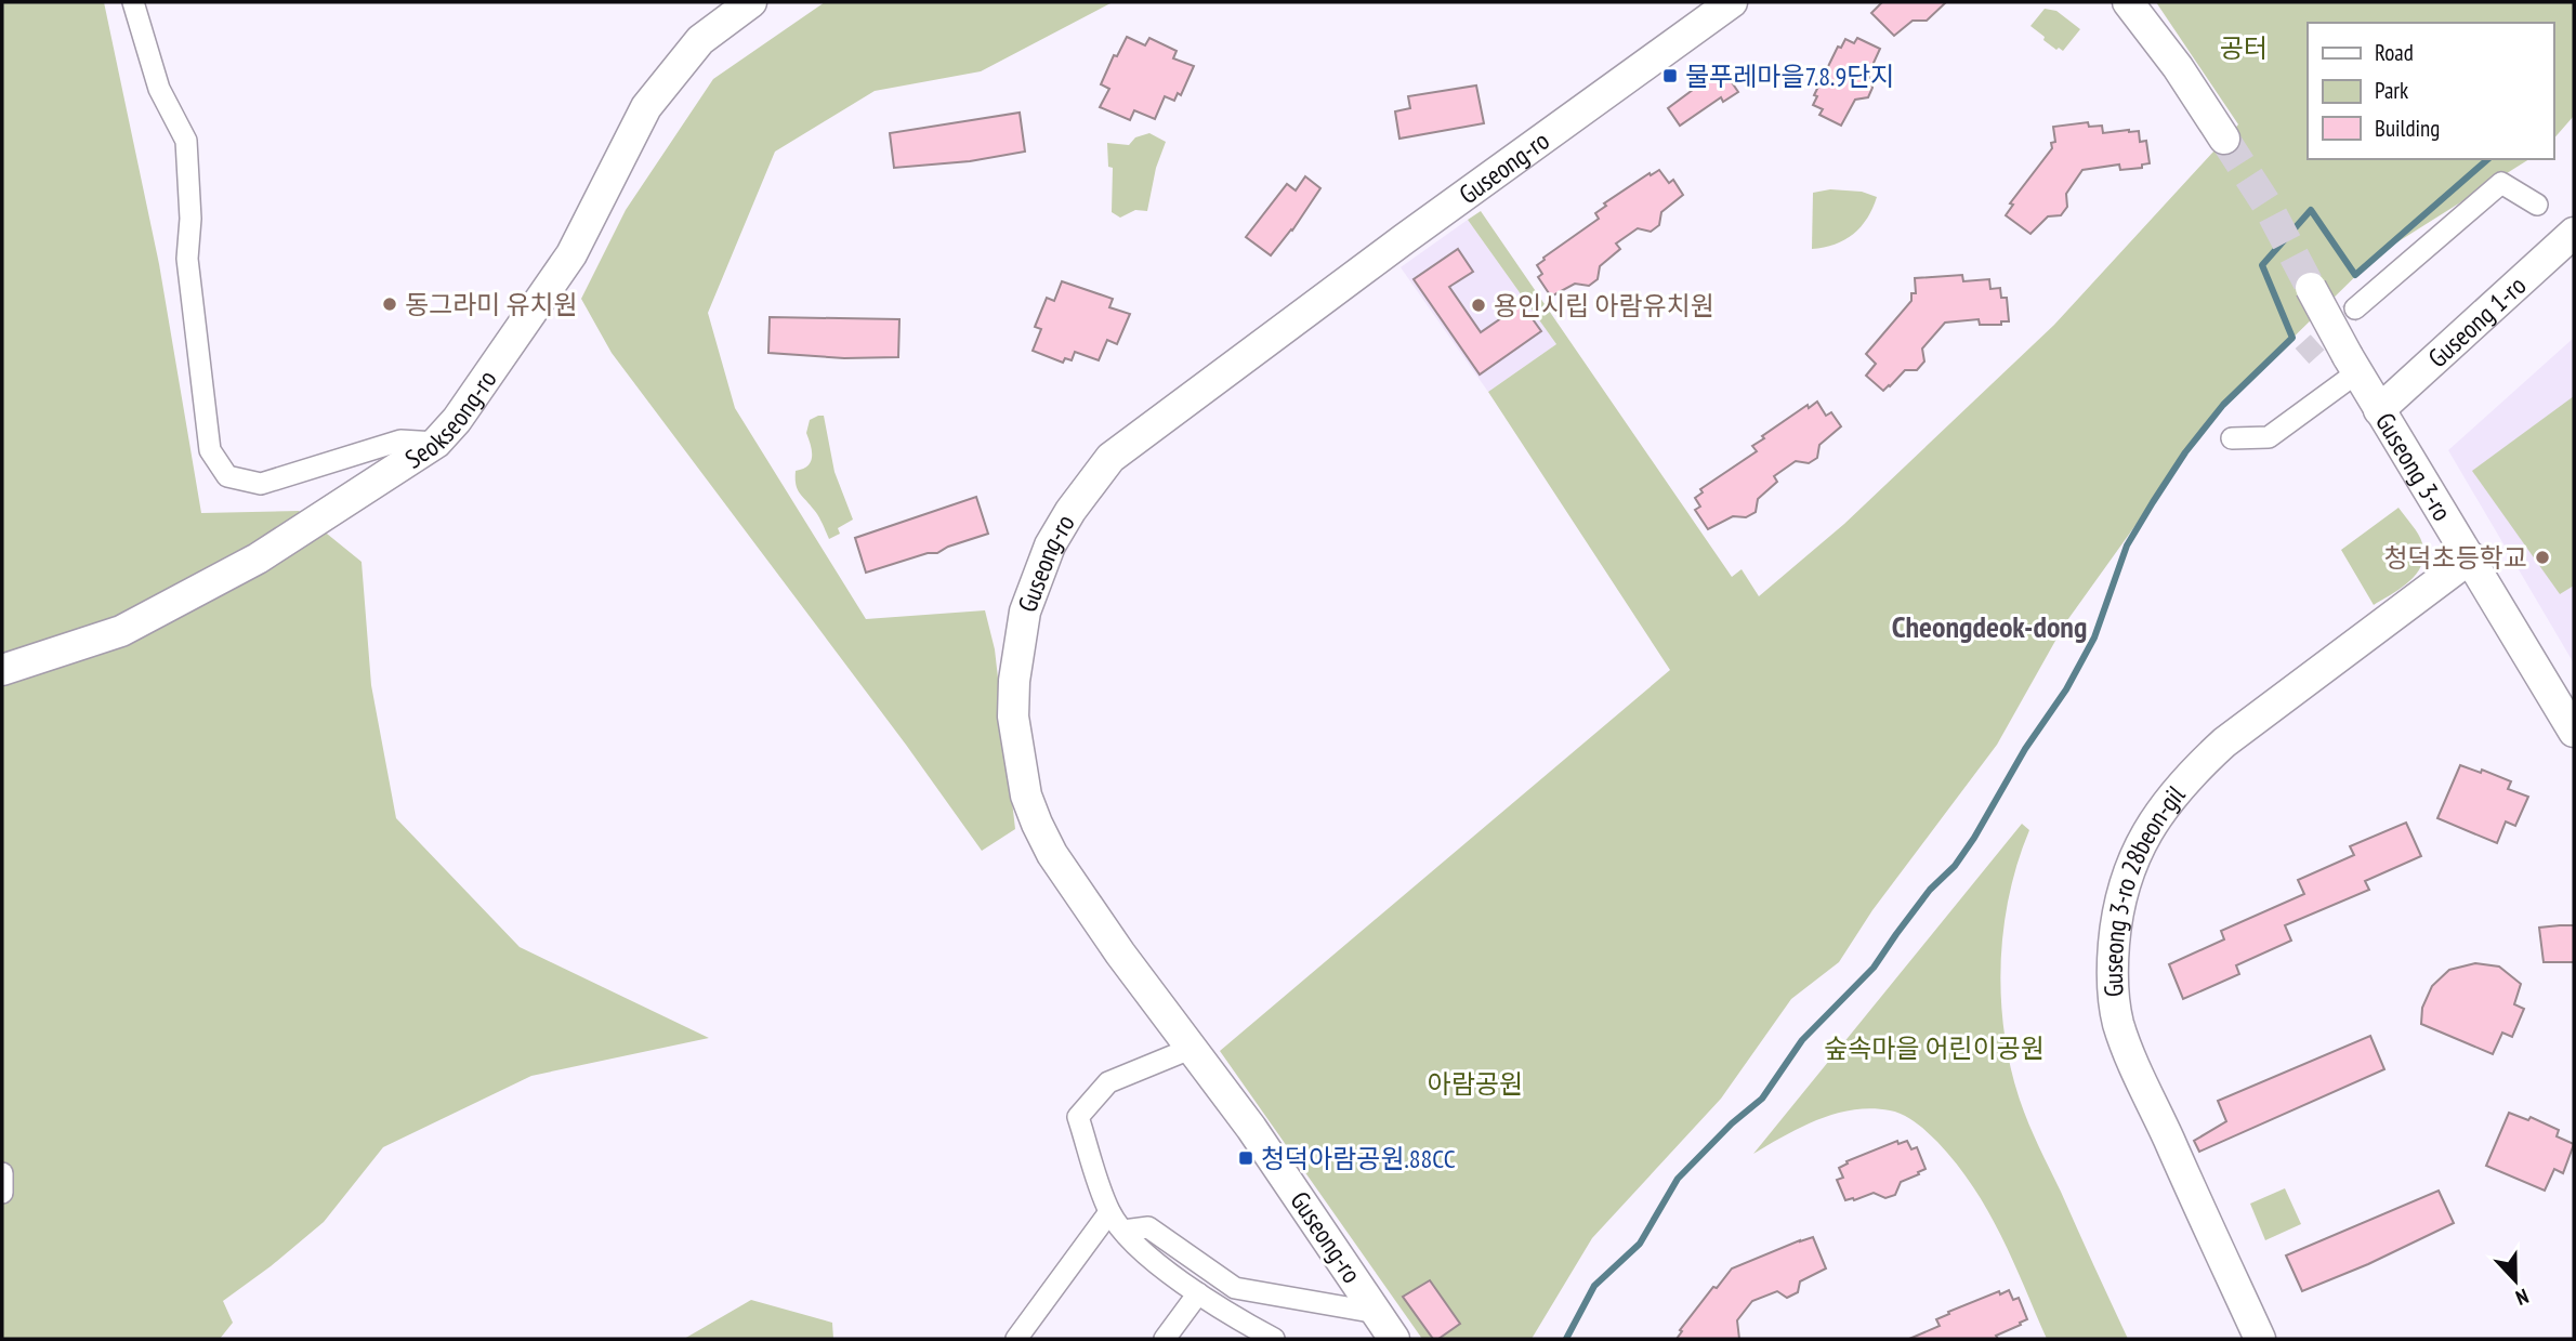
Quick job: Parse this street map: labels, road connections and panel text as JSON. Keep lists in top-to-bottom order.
{
  "streets": {
    "street": [
      "Guseong-ro",
      "Guseong 1-ro",
      "Seokseong-ro",
      "Guseong 3-ro",
      "Guseong 3-ro 28beon-gil"
    ]
  },
  "crossings": [
    ["Guseong 1-ro", "Guseong 3-ro"],
    ["Guseong 3-ro", "Guseong 3-ro 28beon-gil"]
  ],
  "districts": ["Cheongdeok-dong"],
  "parks": ["공터", "숲속마을 어린이공원", "아람공원"],
  "places": {
    "transit": ["물푸레마을7.8.9단지", "청덕아람공원.88CC"],
    "other": ["동그라미 유치원", "용인시립 아람유치원", "청덕초등학교"]
  },
  "legend": ["Road", "Park", "Building"],
  "north": "bottom"
}
